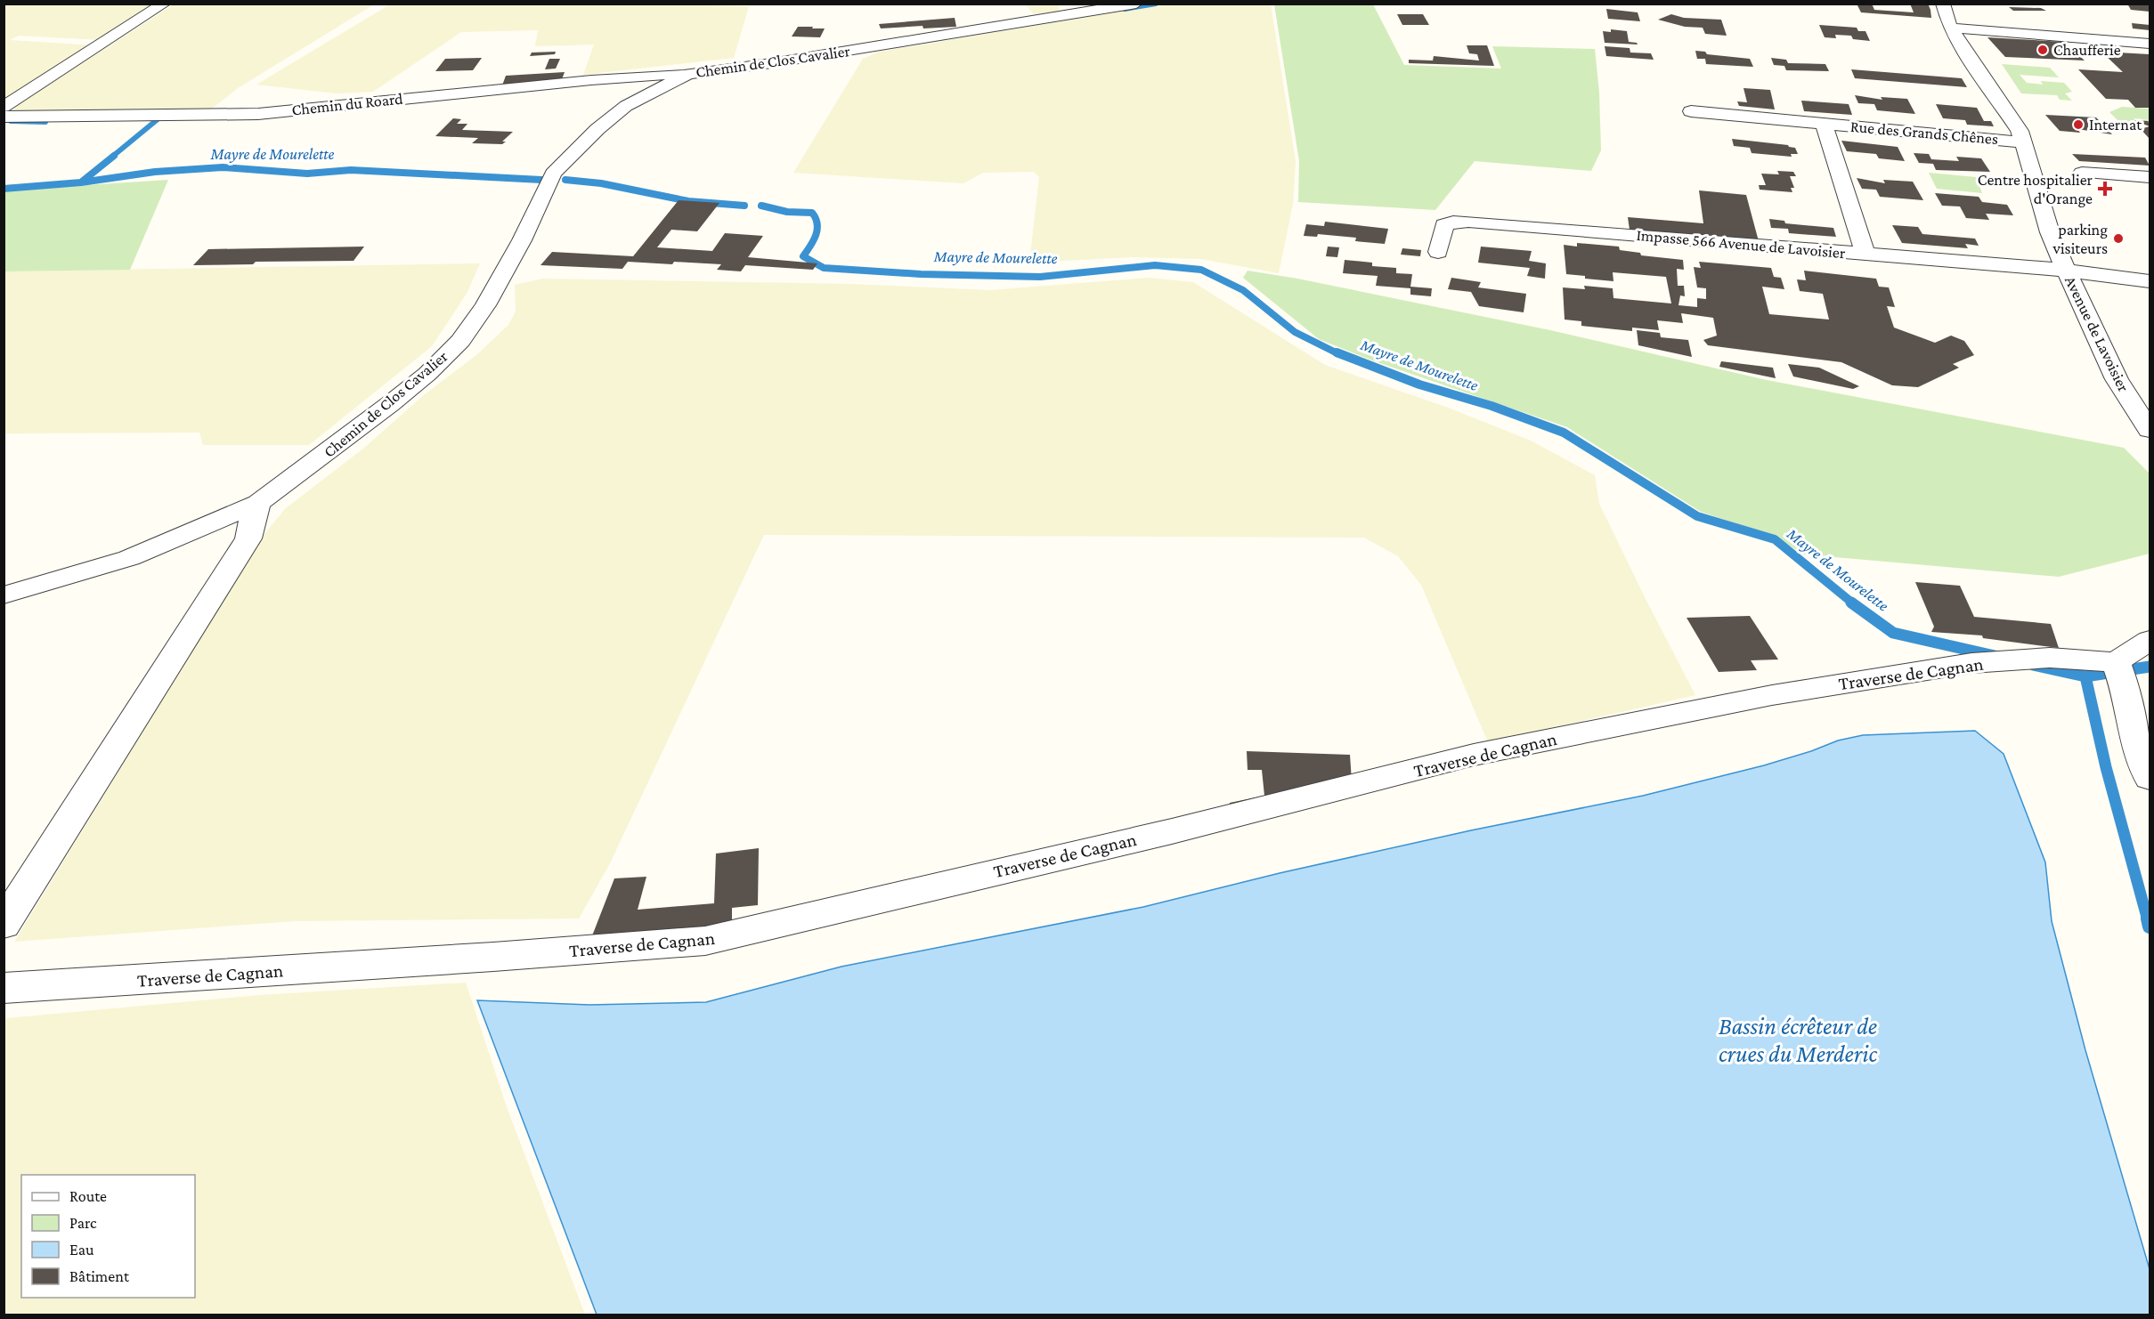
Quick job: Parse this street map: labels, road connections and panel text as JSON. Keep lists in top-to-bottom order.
{
  "streets": {
    "street": [
      "Chemin de Clos Cavalier",
      "Chemin du Roard",
      "Rue des Grands Chênes",
      "Impasse 566 Avenue de Lavoisier",
      "Avenue de Lavoisier",
      "Traverse de Cagnan"
    ]
  },
  "crossings": [
    ["Chemin de Clos Cavalier", "Chemin du Roard"],
    ["Rue des Grands Chênes", "Impasse 566 Avenue de Lavoisier"],
    ["Rue des Grands Chênes", "Avenue de Lavoisier"],
    ["Impasse 566 Avenue de Lavoisier", "Avenue de Lavoisier"]
  ],
  "water": ["Mayre de Mourelette", "Bassin écrêteur de crues du Merderic"],
  "places": {
    "other": ["Chaufferie", "Internat", "parking visiteurs"],
    "health": ["Centre hospitalier d'Orange"]
  },
  "legend": [
    "Route",
    "Parc",
    "Eau",
    "Bâtiment"
  ]
}
